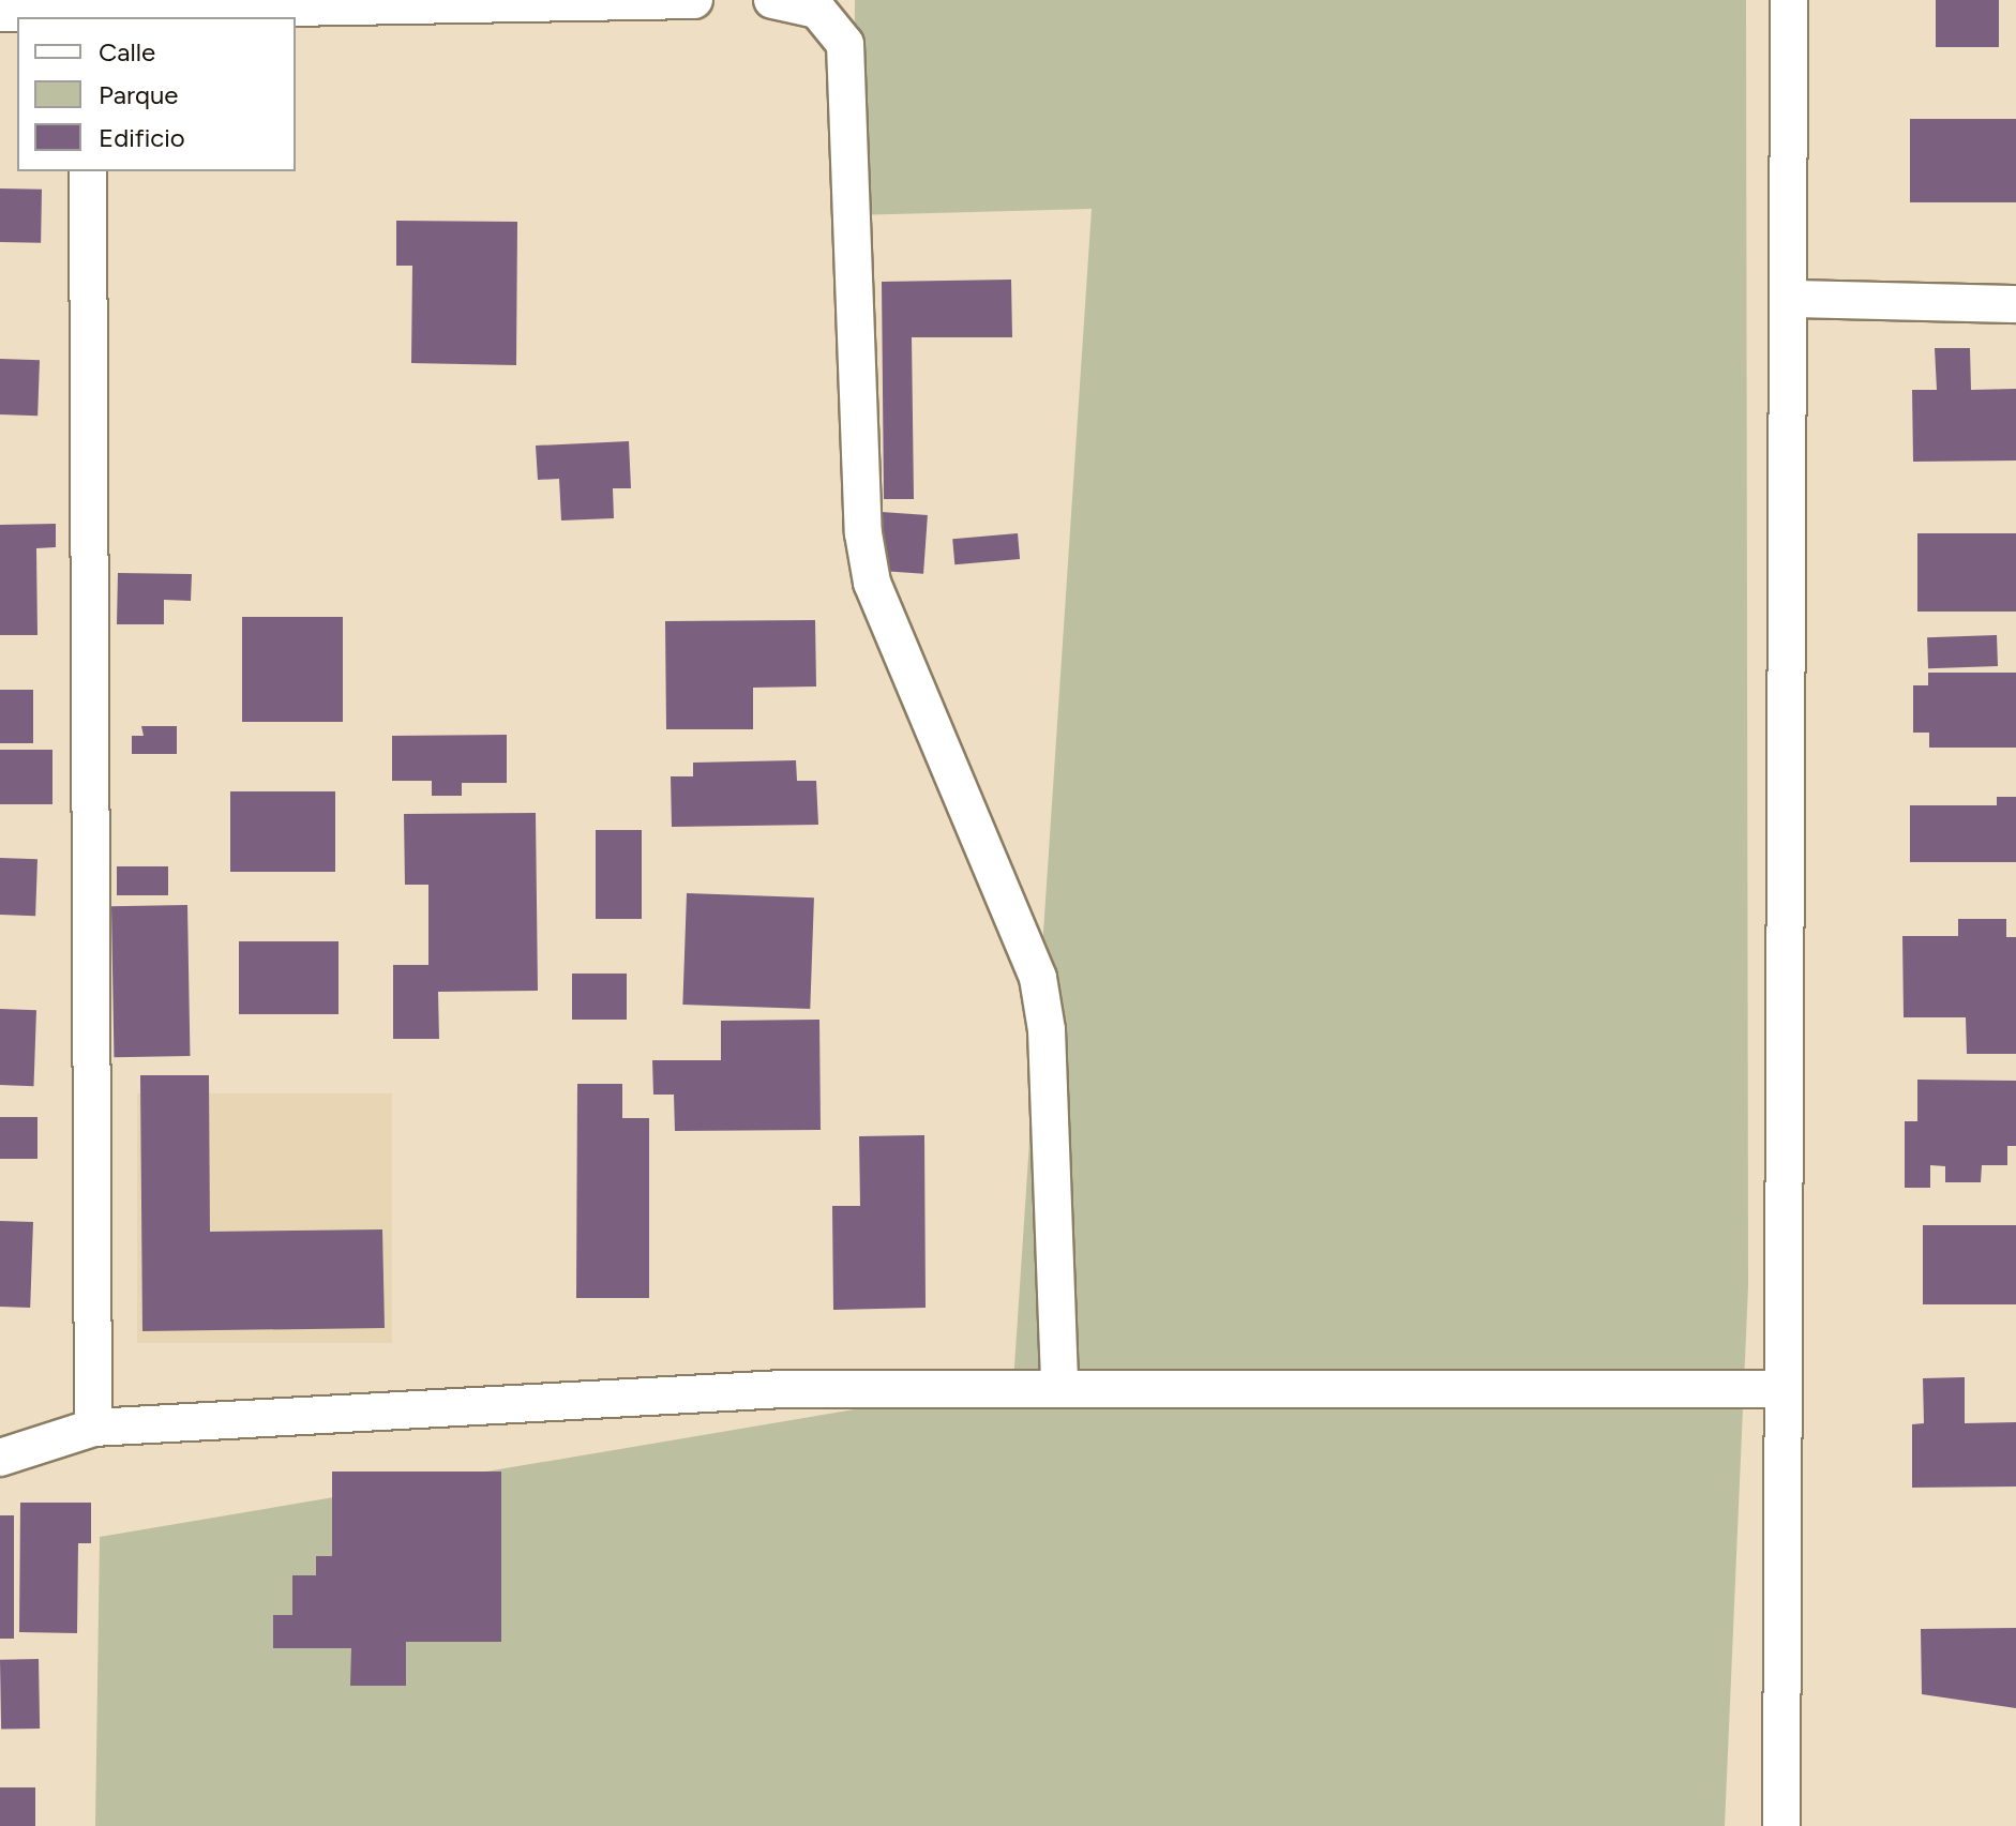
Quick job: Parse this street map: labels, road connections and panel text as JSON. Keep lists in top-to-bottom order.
{
  "legend": ["Calle", "Parque", "Edificio"]
}
